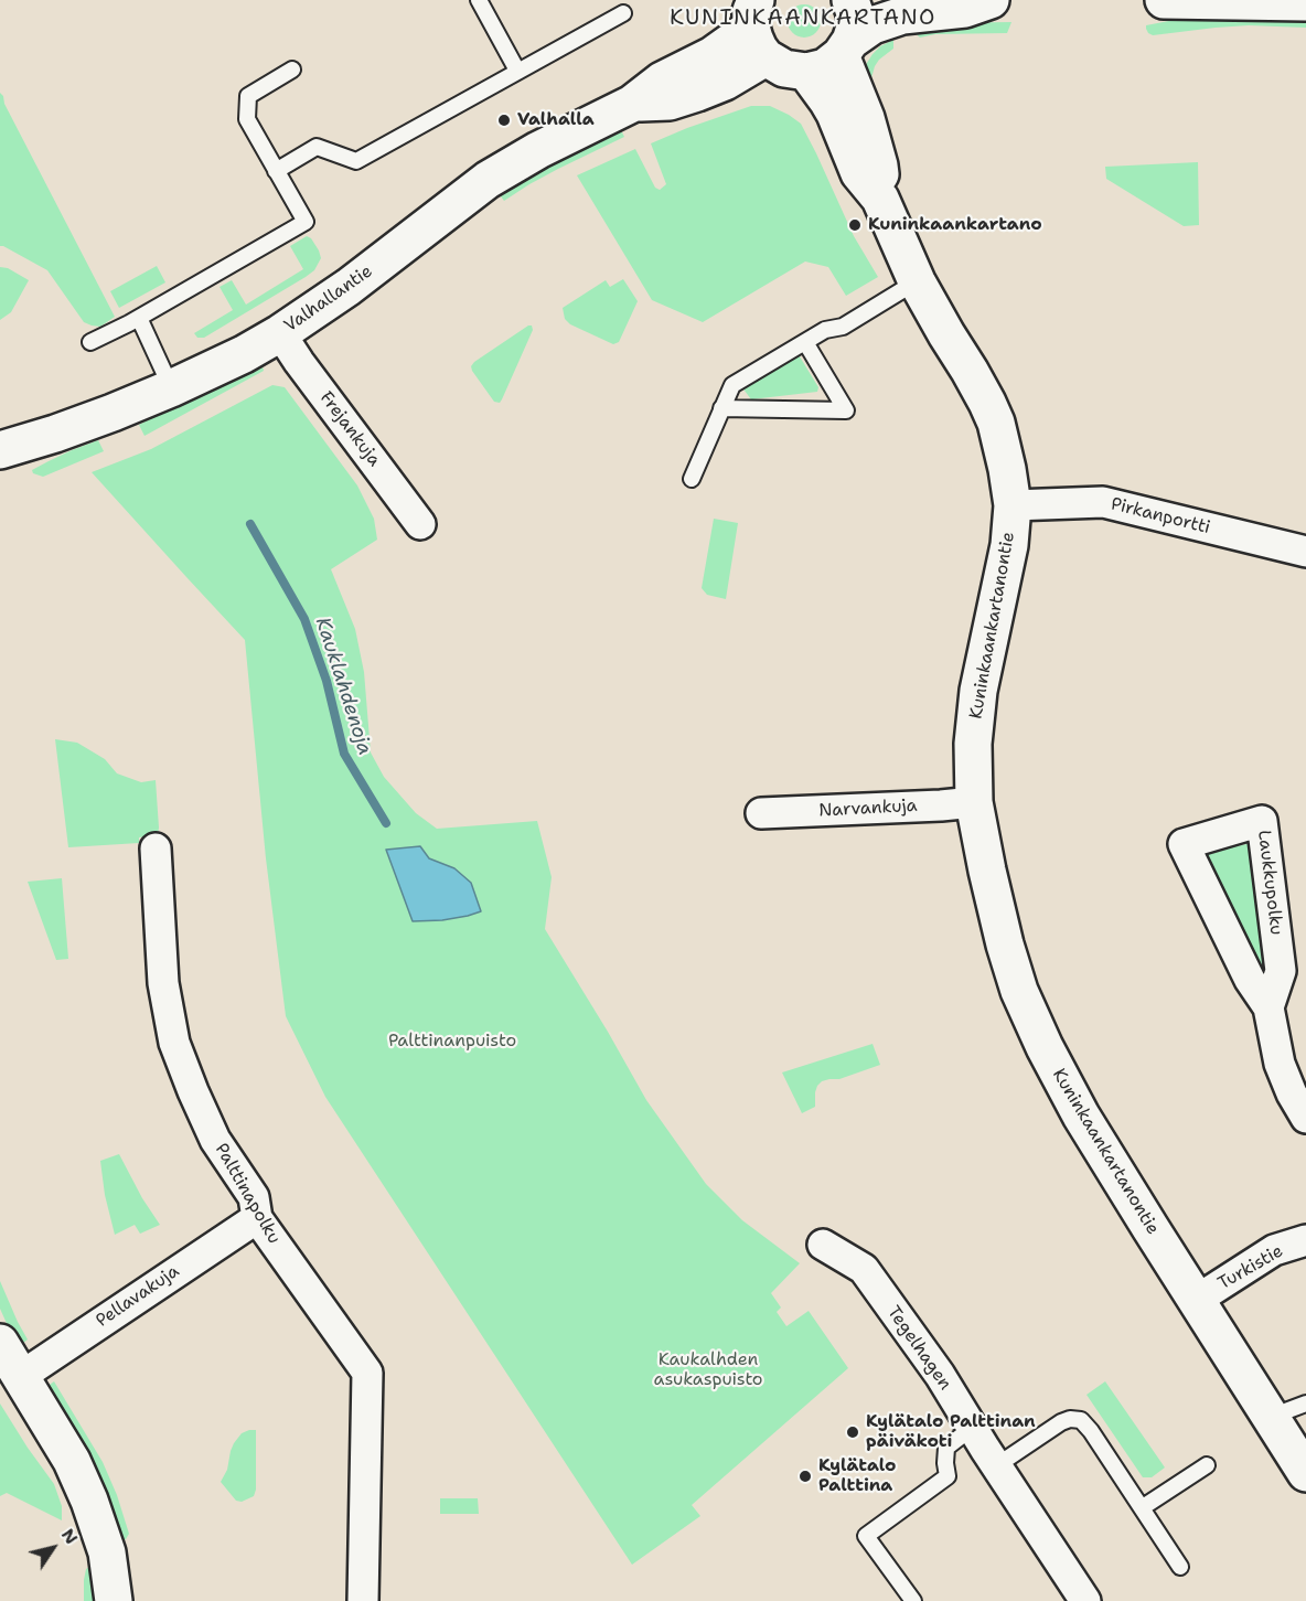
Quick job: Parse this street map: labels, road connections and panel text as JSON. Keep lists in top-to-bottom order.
{
  "streets": {
    "street": [
      "Valhallantie",
      "Frejankuja",
      "Pirkanportti",
      "Kuninkaankartanontie",
      "Narvankuja",
      "Laukkupolku",
      "Palttinapolku",
      "Turkistie",
      "Pellavakuja",
      "Tegelhagen"
    ]
  },
  "crossings": [
    ["Valhallantie", "Frejankuja"],
    ["Pirkanportti", "Kuninkaankartanontie"],
    ["Kuninkaankartanontie", "Narvankuja"],
    ["Kuninkaankartanontie", "Turkistie"],
    ["Palttinapolku", "Pellavakuja"]
  ],
  "districts": ["KUNINKAANKARTANO"],
  "water": ["Kauklahdenoja"],
  "parks": ["Palttinanpuisto", "Kaukalhden asukaspuisto"],
  "places": [
    "Valhalla",
    "Kuninkaankartano",
    "Kylätalo Palttinan päiväkoti",
    "Kylätalo Palttina"
  ],
  "north": "top right"
}
